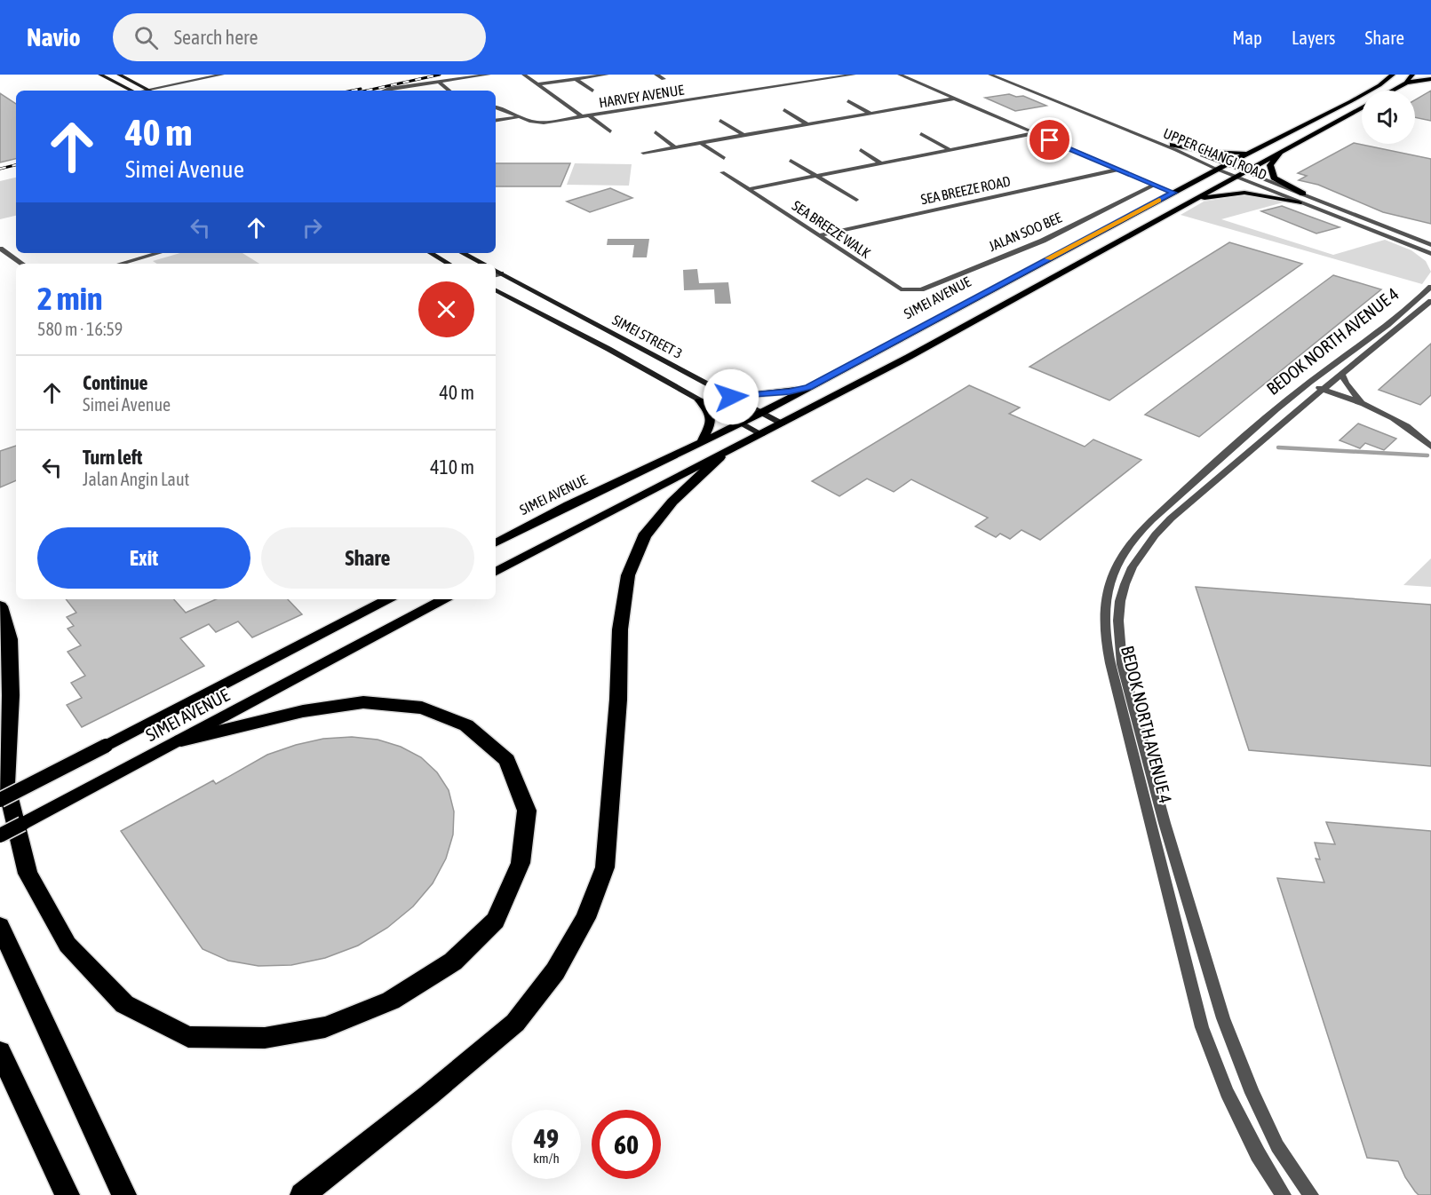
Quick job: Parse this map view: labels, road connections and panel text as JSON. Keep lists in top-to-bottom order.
{
  "streets": {
    "main road": ["SIMEI AVENUE", "SIMEI STREET 3"],
    "street": [
      "HARVEY AVENUE",
      "UPPER CHANGI ROAD",
      "SEA BREEZE ROAD",
      "SEA BREEZE WALK",
      "JALAN SOO BEE",
      "BEDOK NORTH AVENUE 4"
    ]
  },
  "crossings": [
    ["UPPER CHANGI ROAD", "SIMEI AVENUE"],
    ["SEA BREEZE ROAD", "SEA BREEZE WALK"],
    ["SEA BREEZE WALK", "JALAN SOO BEE"],
    ["SIMEI AVENUE", "SIMEI STREET 3"]
  ],
  "page": {
    "header": "Navio",
    "search": "Search here",
    "nav": ["Map", "Layers", "Share"],
    "turn": ["40 m", "Simei Avenue"],
    "heading": ["2 min", "580 m · 16:59"],
    "list": [
      {
        "name": "Continue",
        "note": "Simei Avenue",
        "value": "40 m"
      },
      {
        "name": "Turn left",
        "note": "Jalan Angin Laut",
        "value": "410 m"
      }
    ],
    "buttons": ["Exit", "Share"],
    "speed": "49 km/h",
    "limit": "60"
  }
}
